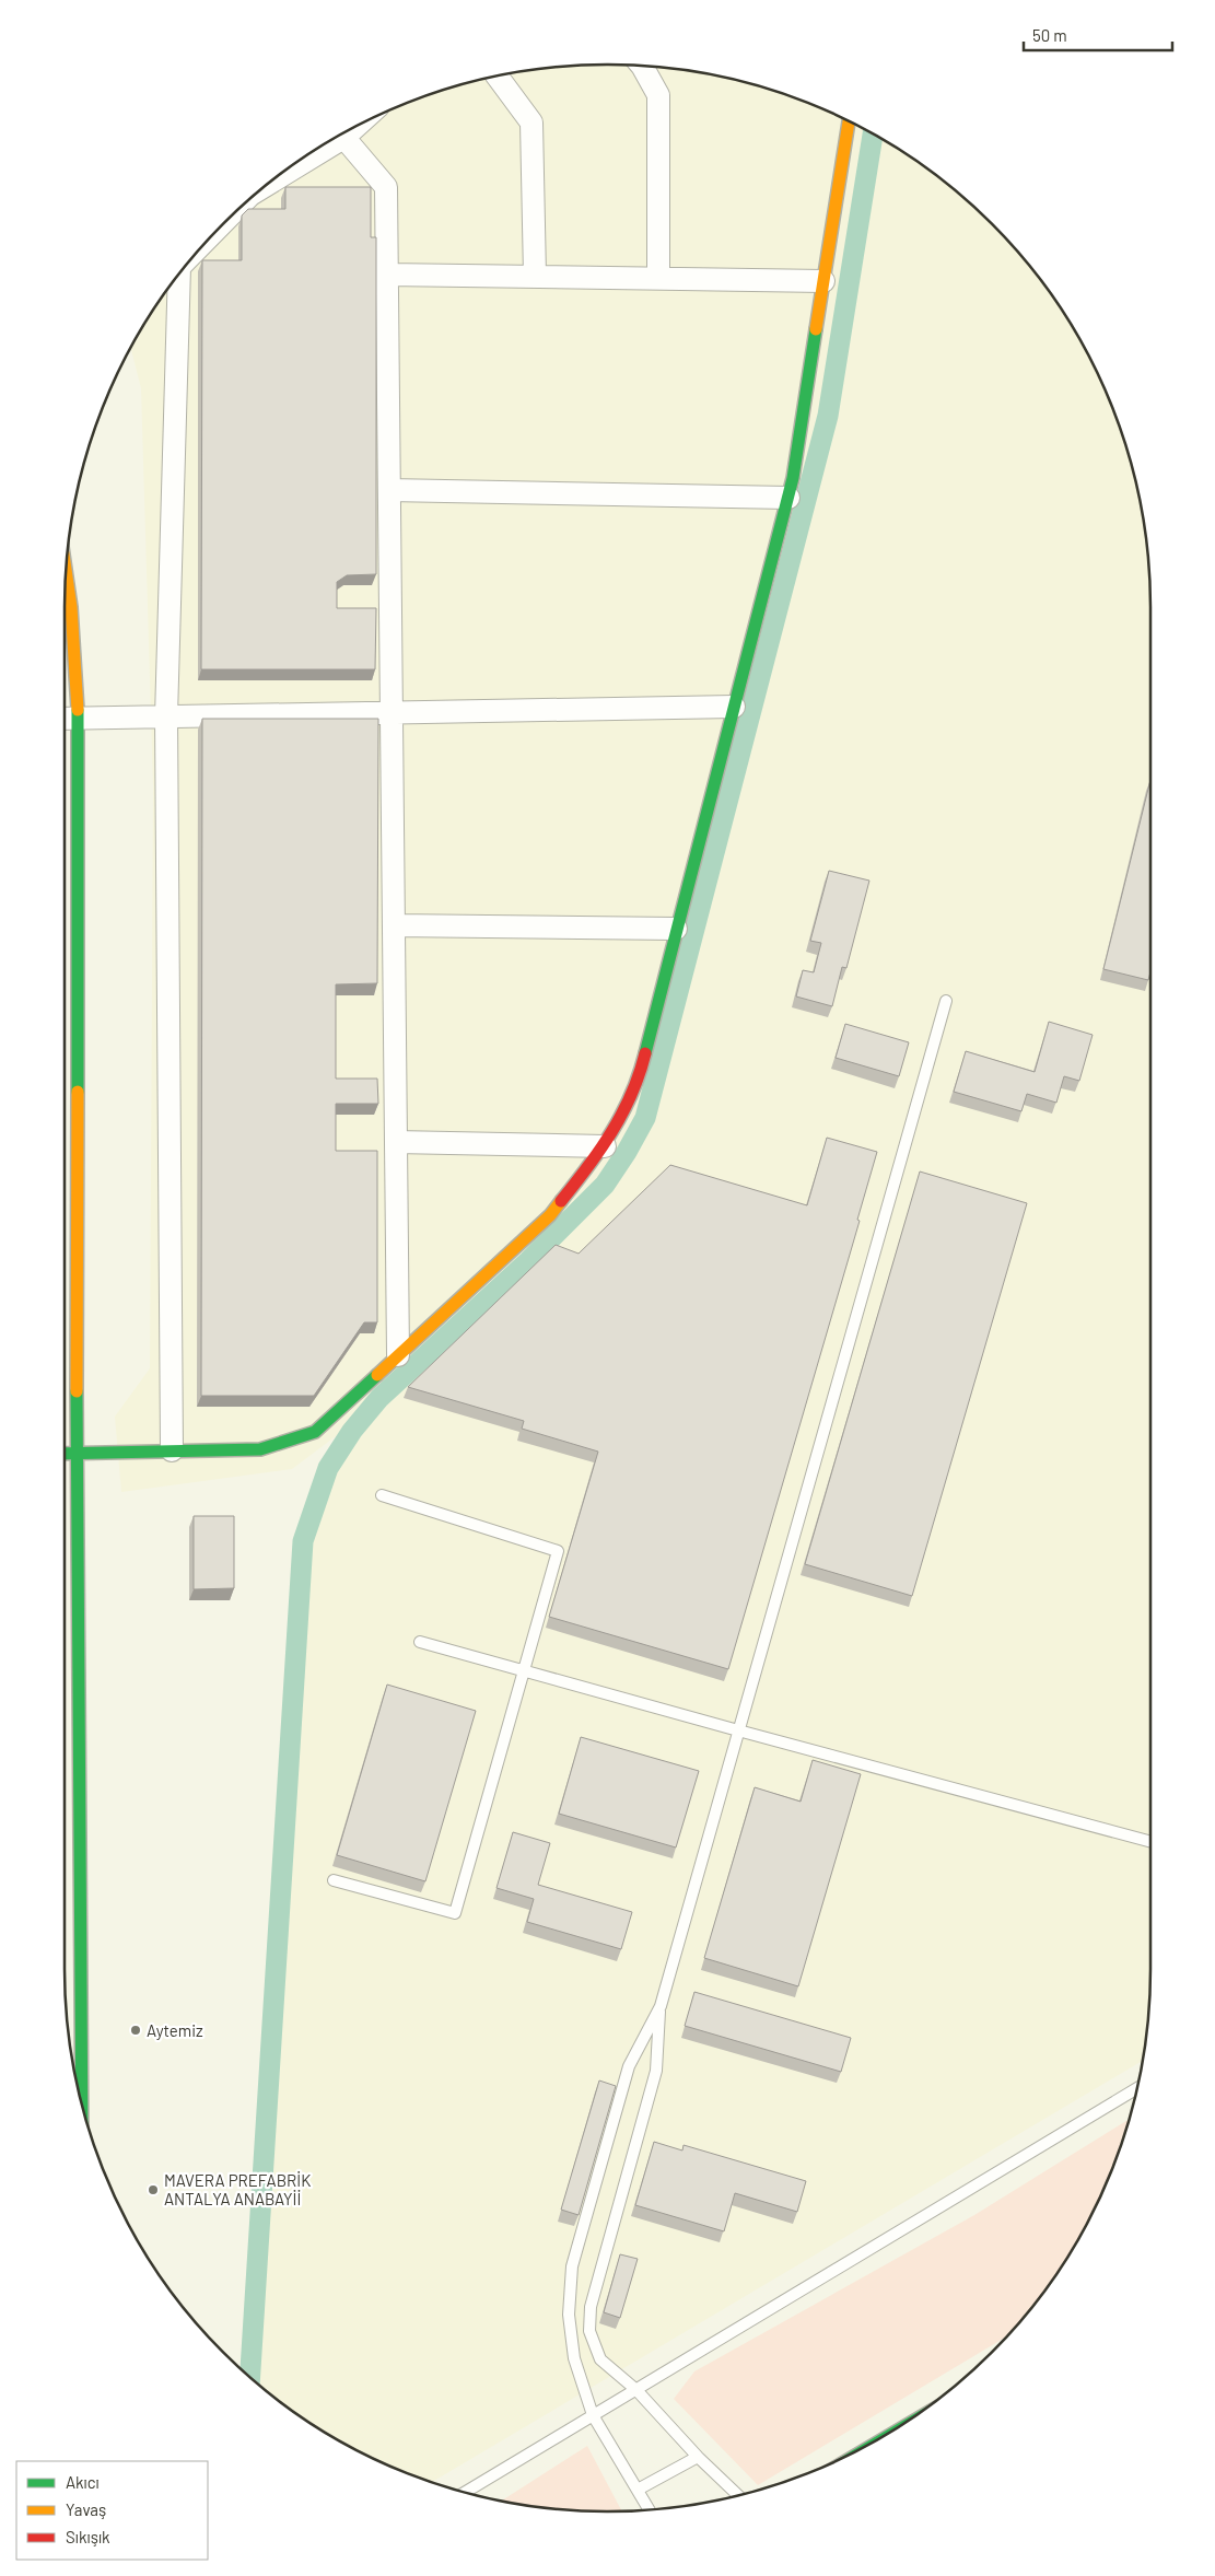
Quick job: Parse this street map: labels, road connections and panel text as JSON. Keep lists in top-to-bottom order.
{
  "places": ["Aytemiz", "MAVERA PREFABRİK ANTALYA ANABAYİİ"],
  "legend": ["Akıcı", "Yavaş", "Sıkışık"],
  "scale_bar": "50 m"
}
